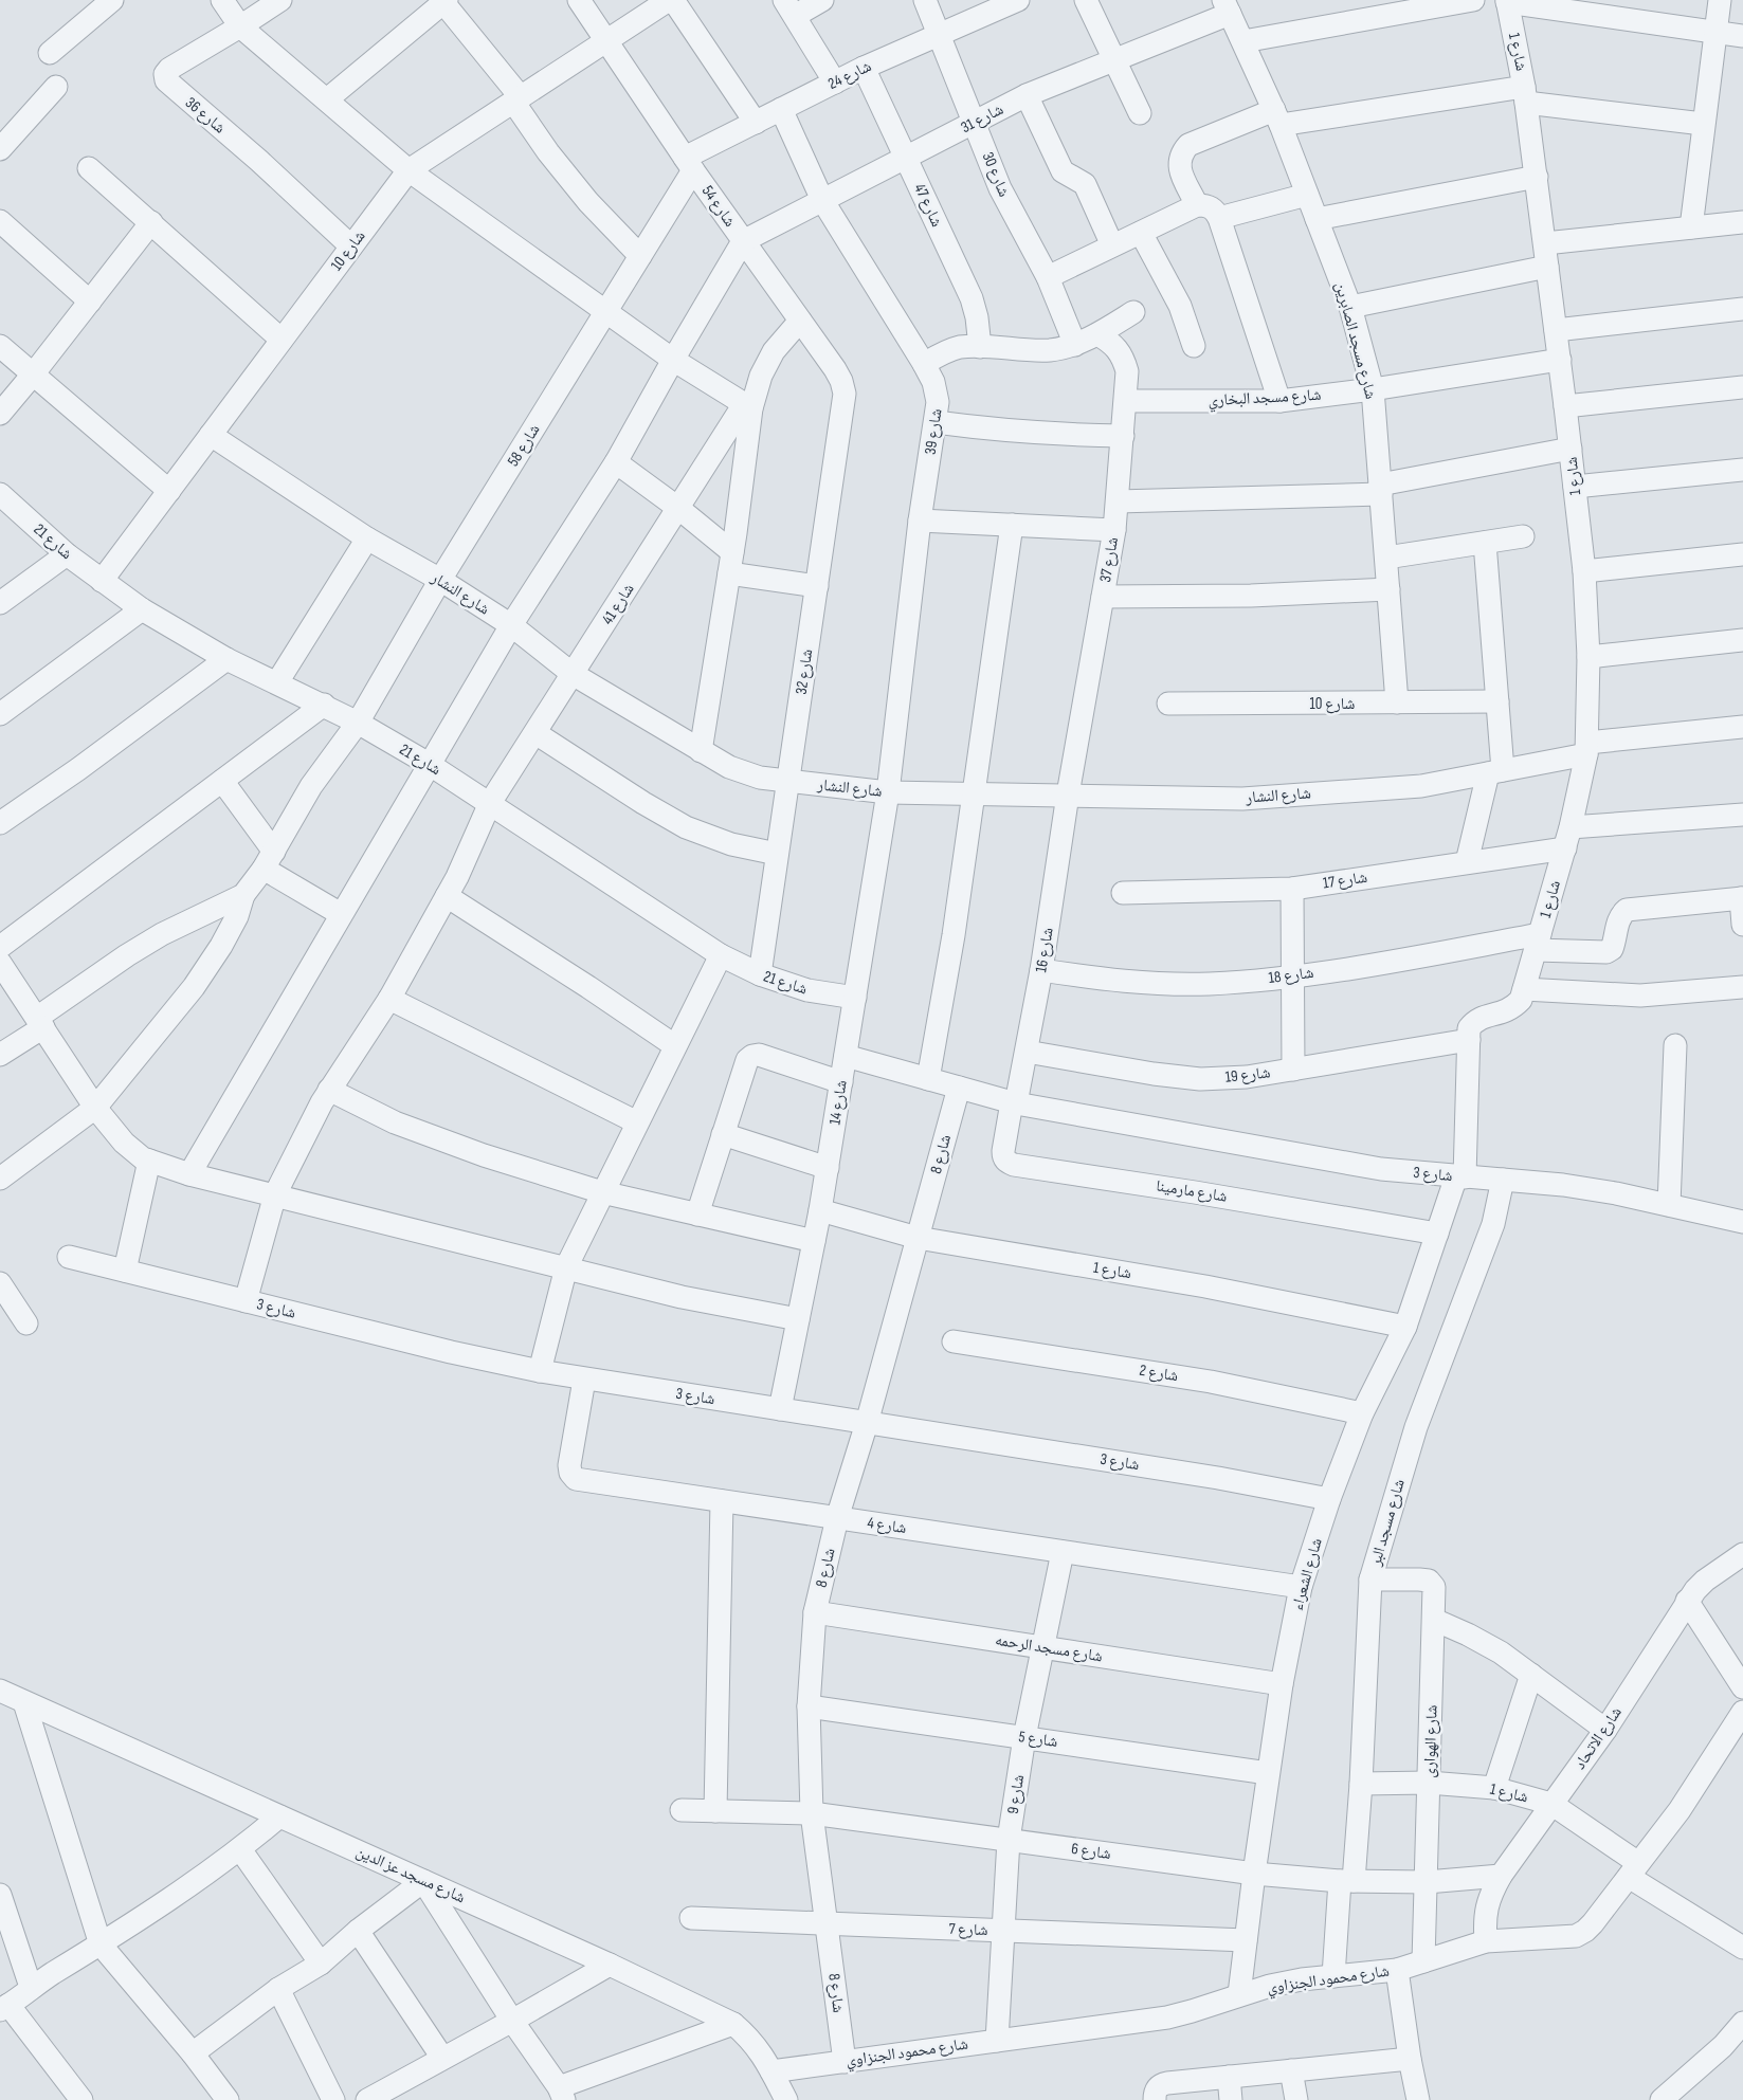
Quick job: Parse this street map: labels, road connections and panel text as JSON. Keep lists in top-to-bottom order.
{
  "streets": {
    "street": [
      "شارع 1",
      "شارع 24",
      "شارع 36",
      "شارع 31",
      "شارع 30",
      "شارع 47",
      "شارع 54",
      "شارع 10",
      "شارع مسجد الصابرين",
      "شارع مسجد البخاري",
      "شارع 39",
      "شارع 58",
      "شارع 21",
      "شارع 37",
      "شارع النشار",
      "شارع 41",
      "شارع 32",
      "شارع 17",
      "شارع 16",
      "شارع 18",
      "شارع 19",
      "شارع 14",
      "شارع 8",
      "شارع 3",
      "شارع مارمينا",
      "شارع 2",
      "شارع مسجد البر",
      "شارع 4",
      "شارع الشعراء",
      "شارع مسجد الرحمه",
      "شارع الاتحاد",
      "شارع 5",
      "شارع الهوارى",
      "شارع 9",
      "شارع 6",
      "شارع مسجد عز الدين",
      "شارع 7",
      "شارع محمود الجنزاوي"
    ]
  },
  "crossings": [
    ["شارع 1", "شارع مسجد البخاري"],
    ["شارع 1", "شارع النشار"],
    ["شارع 1", "شارع 17"],
    ["شارع 1", "شارع 18"],
    ["شارع 1", "شارع 19"],
    ["شارع 1", "شارع 14"],
    ["شارع 1", "شارع 8"],
    ["شارع 1", "شارع 3"],
    ["شارع 1", "شارع مسجد البر"],
    ["شارع 1", "شارع الشعراء"],
    ["شارع 1", "شارع الاتحاد"],
    ["شارع 1", "شارع الهوارى"],
    ["شارع 1", "شارع محمود الجنزاوي"],
    ["شارع 24", "شارع 30"],
    ["شارع 24", "شارع 47"],
    ["شارع 24", "شارع 54"],
    ["شارع 24", "شارع 39"],
    ["شارع 24", "شارع 58"],
    ["شارع 36", "شارع 10"],
    ["شارع 31", "شارع 30"],
    ["شارع 31", "شارع 47"],
    ["شارع 31", "شارع 54"],
    ["شارع 31", "شارع مسجد الصابرين"],
    ["شارع 31", "شارع 39"],
    ["شارع 54", "شارع 10"],
    ["شارع 54", "شارع 58"],
    ["شارع 54", "شارع 32"],
    ["شارع 10", "شارع مسجد الصابرين"],
    ["شارع 10", "شارع 21"],
    ["شارع 10", "شارع النشار"],
    ["شارع مسجد الصابرين", "شارع مسجد البخاري"],
    ["شارع مسجد البخاري", "شارع 37"],
    ["شارع 39", "شارع النشار"],
    ["شارع 39", "شارع 14"],
    ["شارع 58", "شارع 21"],
    ["شارع 58", "شارع النشار"],
    ["شارع 21", "شارع 41"],
    ["شارع 21", "شارع 32"],
    ["شارع 21", "شارع 14"],
    ["شارع 37", "شارع النشار"],
    ["شارع 37", "شارع 16"],
    ["شارع النشار", "شارع 41"],
    ["شارع النشار", "شارع 32"],
    ["شارع النشار", "شارع 16"],
    ["شارع النشار", "شارع 14"],
    ["شارع 41", "شارع 3"],
    ["شارع 16", "شارع 18"],
    ["شارع 16", "شارع 19"],
    ["شارع 16", "شارع 3"],
    ["شارع 16", "شارع مارمينا"],
    ["شارع 14", "شارع 3"],
    ["شارع 8", "شارع 3"],
    ["شارع 8", "شارع 4"],
    ["شارع 8", "شارع مسجد الرحمه"],
    ["شارع 8", "شارع 5"],
    ["شارع 8", "شارع 6"],
    ["شارع 8", "شارع 7"],
    ["شارع 8", "شارع محمود الجنزاوي"],
    ["شارع 3", "شارع مارمينا"],
    ["شارع 3", "شارع مسجد البر"],
    ["شارع 3", "شارع 4"],
    ["شارع 3", "شارع الشعراء"],
    ["شارع مارمينا", "شارع الشعراء"],
    ["شارع 2", "شارع الشعراء"],
    ["شارع مسجد البر", "شارع الهوارى"],
    ["شارع مسجد البر", "شارع 6"],
    ["شارع مسجد البر", "شارع محمود الجنزاوي"],
    ["شارع 4", "شارع الشعراء"],
    ["شارع 4", "شارع 9"],
    ["شارع الشعراء", "شارع مسجد الرحمه"],
    ["شارع الشعراء", "شارع 5"],
    ["شارع الشعراء", "شارع 6"],
    ["شارع الشعراء", "شارع 7"],
    ["شارع الشعراء", "شارع محمود الجنزاوي"],
    ["شارع مسجد الرحمه", "شارع 9"],
    ["شارع الاتحاد", "شارع 6"],
    ["شارع الاتحاد", "شارع محمود الجنزاوي"],
    ["شارع 5", "شارع 9"],
    ["شارع الهوارى", "شارع 6"],
    ["شارع الهوارى", "شارع محمود الجنزاوي"],
    ["شارع 9", "شارع 6"],
    ["شارع 9", "شارع 7"],
    ["شارع 9", "شارع محمود الجنزاوي"],
    ["شارع مسجد عز الدين", "شارع محمود الجنزاوي"]
  ]
}
